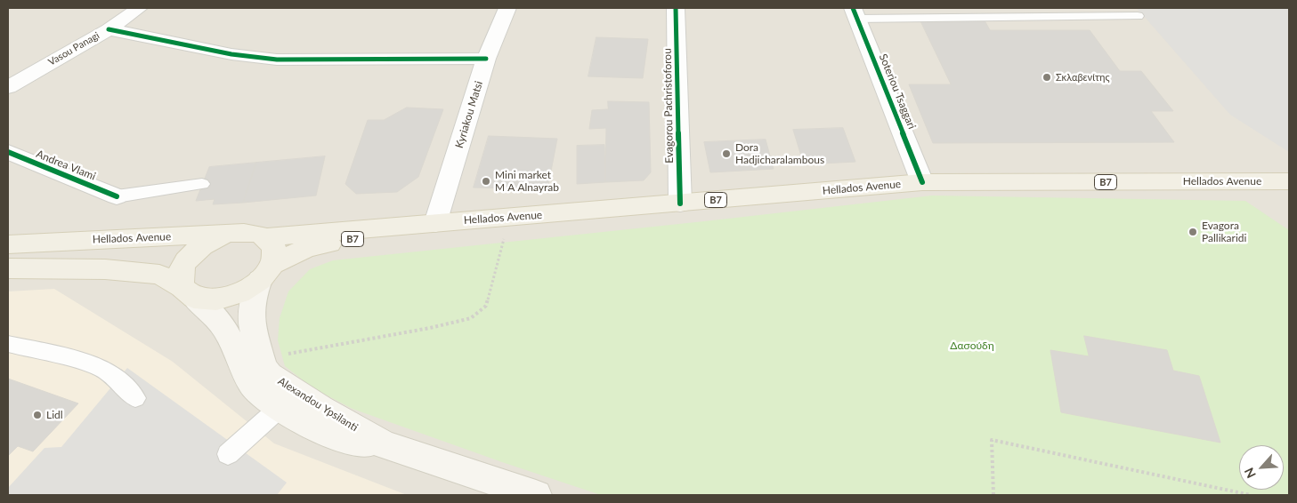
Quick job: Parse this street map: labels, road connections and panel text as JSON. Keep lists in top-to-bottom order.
{
  "streets": {
    "main road": ["Hellados Avenue", "B7", "Alexandou Ypsilanti"],
    "street": [
      "Vasou Panagi",
      "Soteriou Tsaggari",
      "Evagorou Pachristoforou",
      "Kyriakou Matsi",
      "Andrea Vlami"
    ]
  },
  "crossings": [
    ["Soteriou Tsaggari", "Hellados Avenue"],
    ["Evagorou Pachristoforou", "Hellados Avenue"],
    ["Kyriakou Matsi", "Hellados Avenue"],
    ["Hellados Avenue", "B7"],
    ["Hellados Avenue", "Alexandou Ypsilanti"],
    ["B7", "Alexandou Ypsilanti"]
  ],
  "parks": ["Δασούδη"],
  "places": [
    "Σκλαβενίτης",
    "Dora Hadjicharalambous",
    "Mini market M A Alnayrab",
    "Evagora Pallikaridi",
    "Lidl"
  ],
  "north": "bottom left"
}
